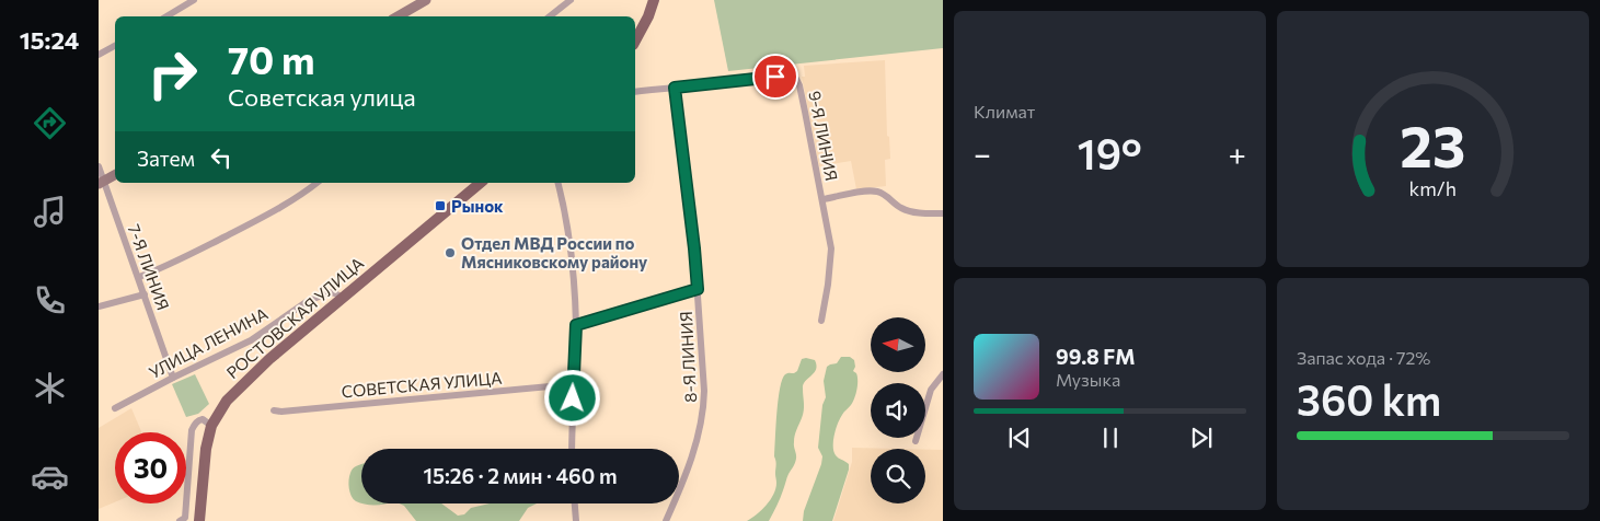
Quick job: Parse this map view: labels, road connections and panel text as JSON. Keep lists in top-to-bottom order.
{
  "streets": {
    "main road": ["РОСТОВСКАЯ УЛИЦА"],
    "street": [
      "9-Я ЛИНИЯ",
      "7-Я ЛИНИЯ",
      "УЛИЦА ЛЕНИНА",
      "8-Я ЛИНИЯ",
      "СОВЕТСКАЯ УЛИЦА"
    ]
  },
  "crossings": [
    ["9-Я ЛИНИЯ", "8-Я ЛИНИЯ"],
    ["7-Я ЛИНИЯ", "УЛИЦА ЛЕНИНА"],
    ["РОСТОВСКАЯ УЛИЦА", "УЛИЦА ЛЕНИНА"]
  ],
  "places": {
    "transit": ["Рынок"],
    "other": ["Отдел МВД России по Мясниковскому району"]
  },
  "north": "left",
  "page": {
    "tabs": "15:24",
    "tile": [
      "Климат",
      ["Запас хода · 72%", "360 km"]
    ],
    "turn": ["70 m", "Советская улица"],
    "heat": ["−", "19°", "+"],
    "then": "Затем",
    "song": ["99.8 FM", "Музыка"],
    "limit": "30",
    "trip": "15:26 · 2 мин · 460 m",
    "gauge": ["23", "km/h"]
  }
}
